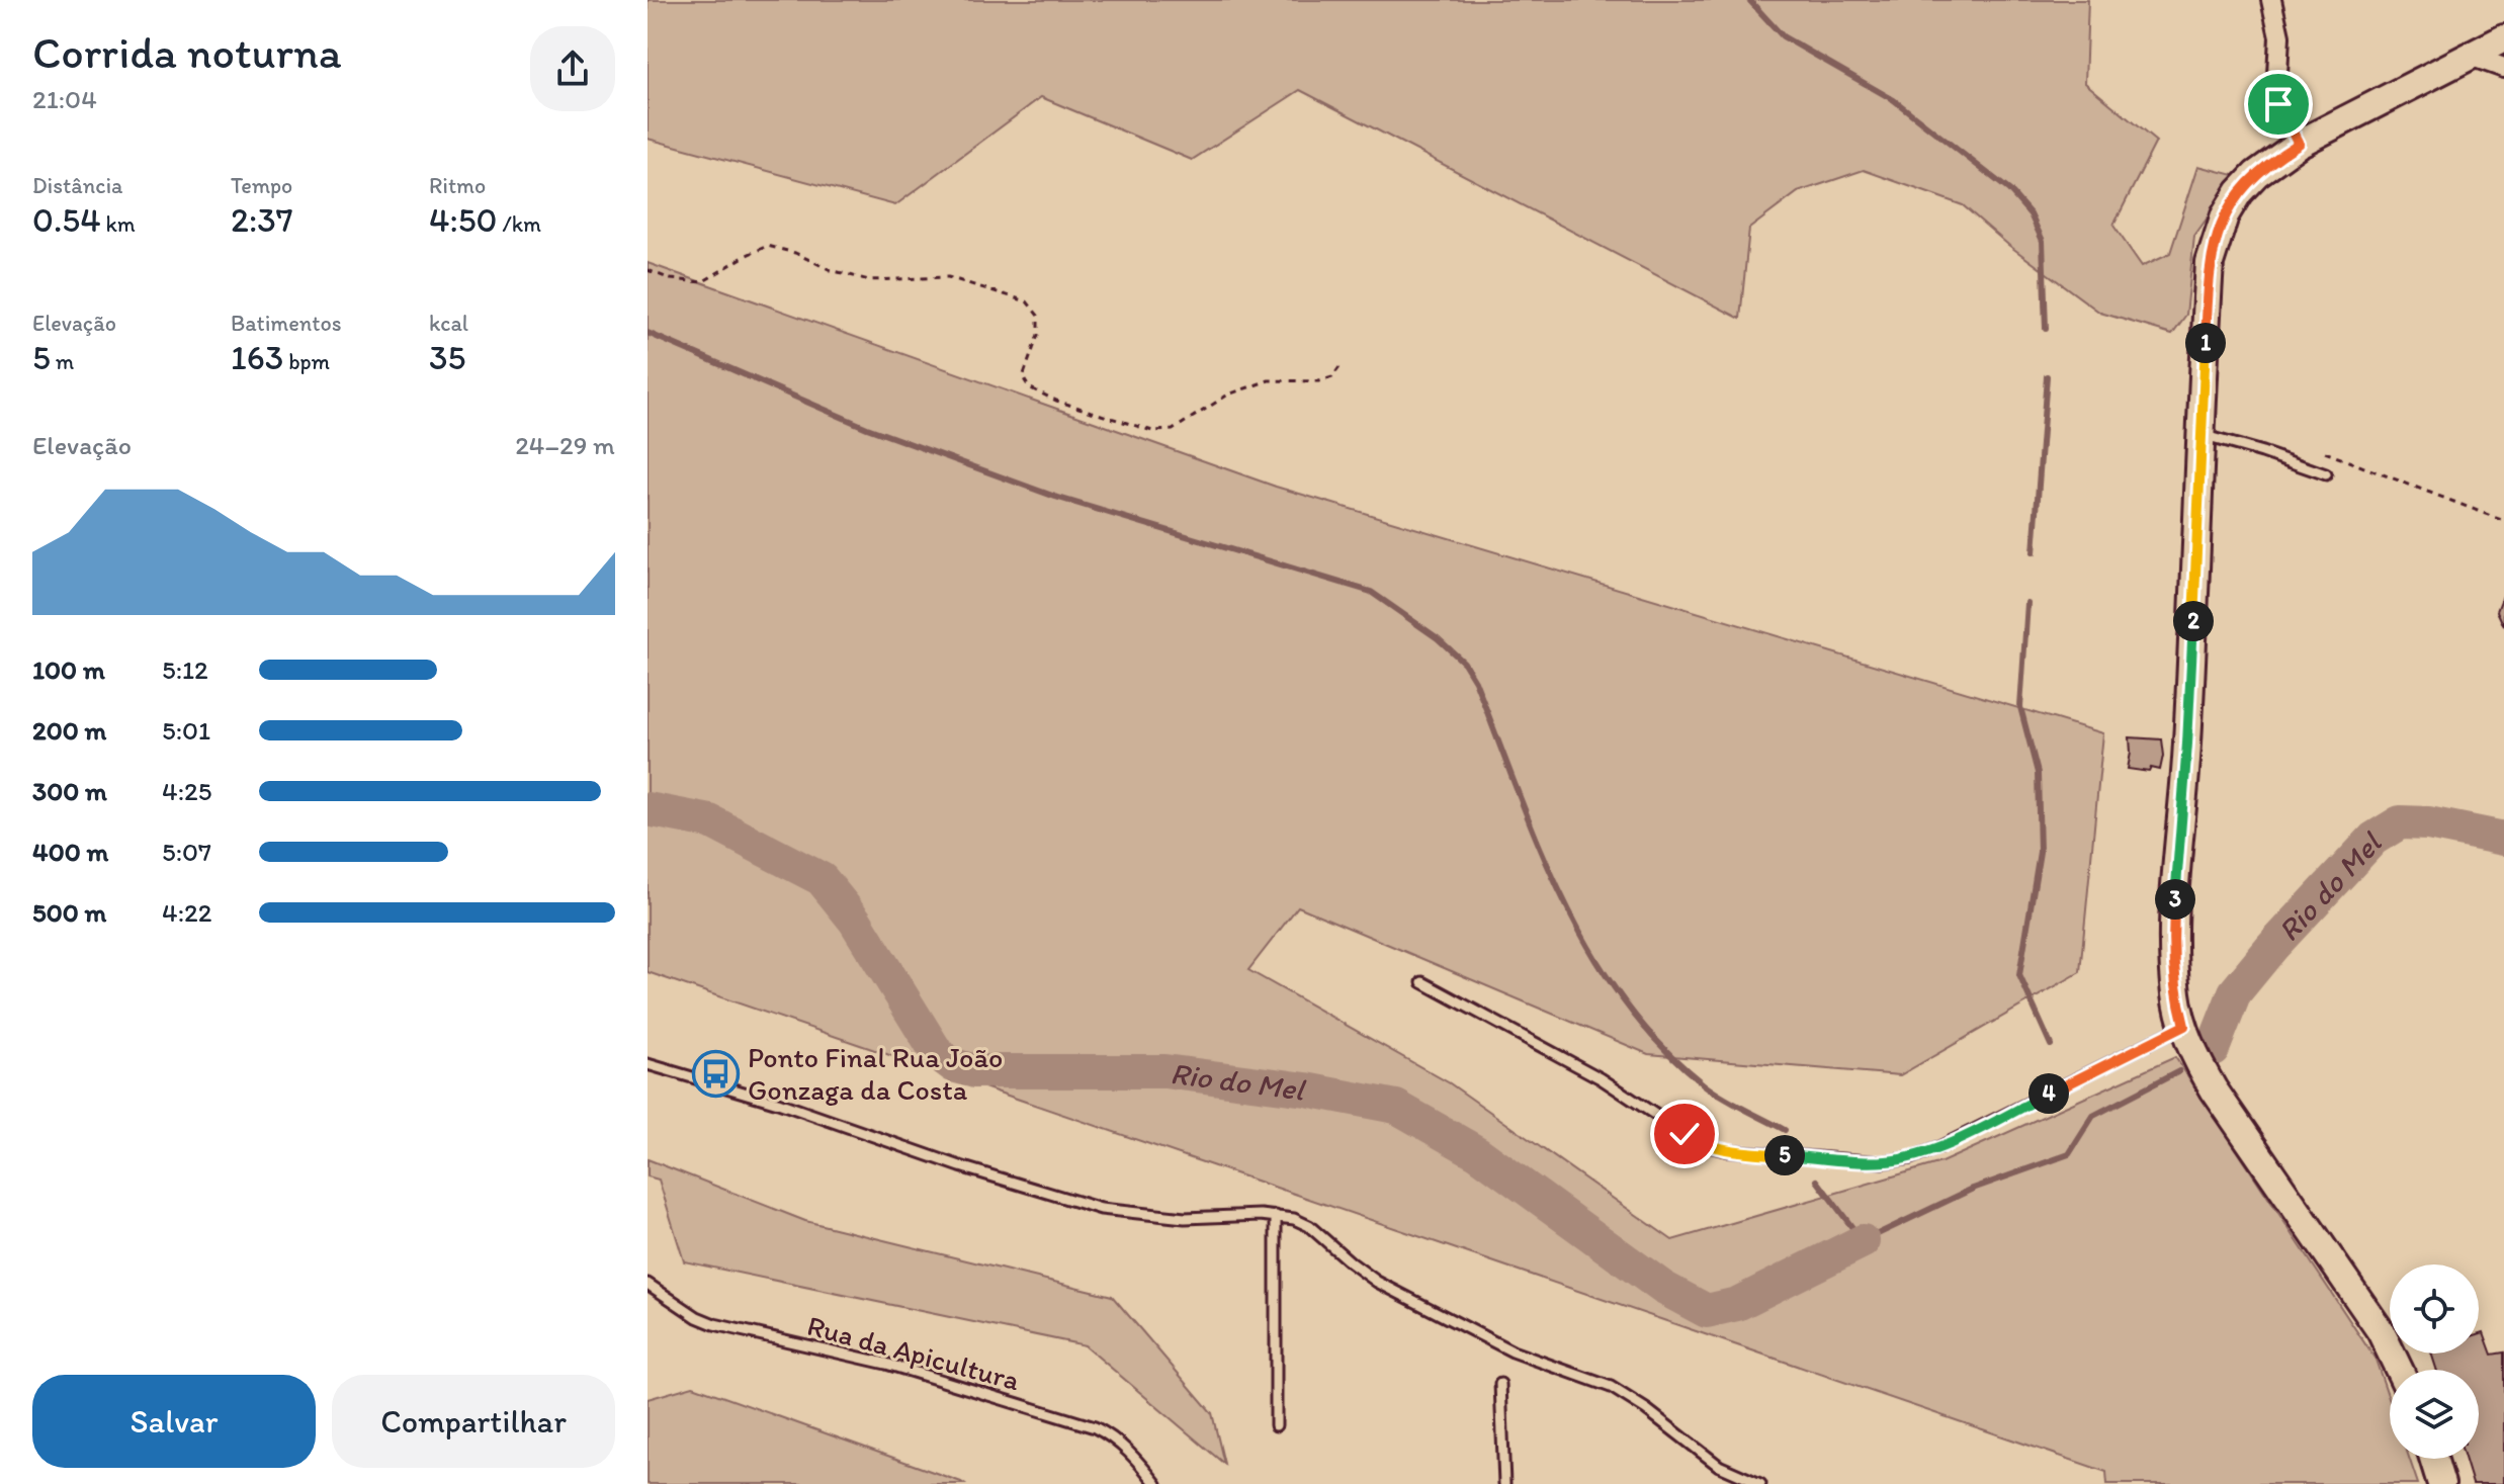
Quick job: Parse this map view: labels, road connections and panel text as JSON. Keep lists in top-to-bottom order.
{
  "streets": {
    "lane": ["Rua da Apicultura"]
  },
  "water": ["Rio do Mel"],
  "places": {
    "bus stop": ["Ponto Final Rua João Gonzaga da Costa"]
  },
  "page": {
    "heading": ["Corrida noturna", "21:04"],
    "stats": [
      ["Distância", "0.54 km"],
      ["Tempo", "2:37"],
      ["Ritmo", "4:50 /km"],
      ["Elevação", "5 m"],
      ["Batimentos", "163 bpm"],
      ["kcal", "35"]
    ],
    "pins": [
      "1",
      "2",
      "3",
      "4",
      "5"
    ],
    "chart": ["Elevação", "24–29 m"],
    "list": [
      {
        "name": "100 m",
        "note": "5:12"
      },
      {
        "name": "200 m",
        "note": "5:01"
      },
      {
        "name": "300 m",
        "note": "4:25"
      },
      {
        "name": "400 m",
        "note": "5:07"
      },
      {
        "name": "500 m",
        "note": "4:22"
      }
    ],
    "buttons": ["Salvar", "Compartilhar"]
  }
}
